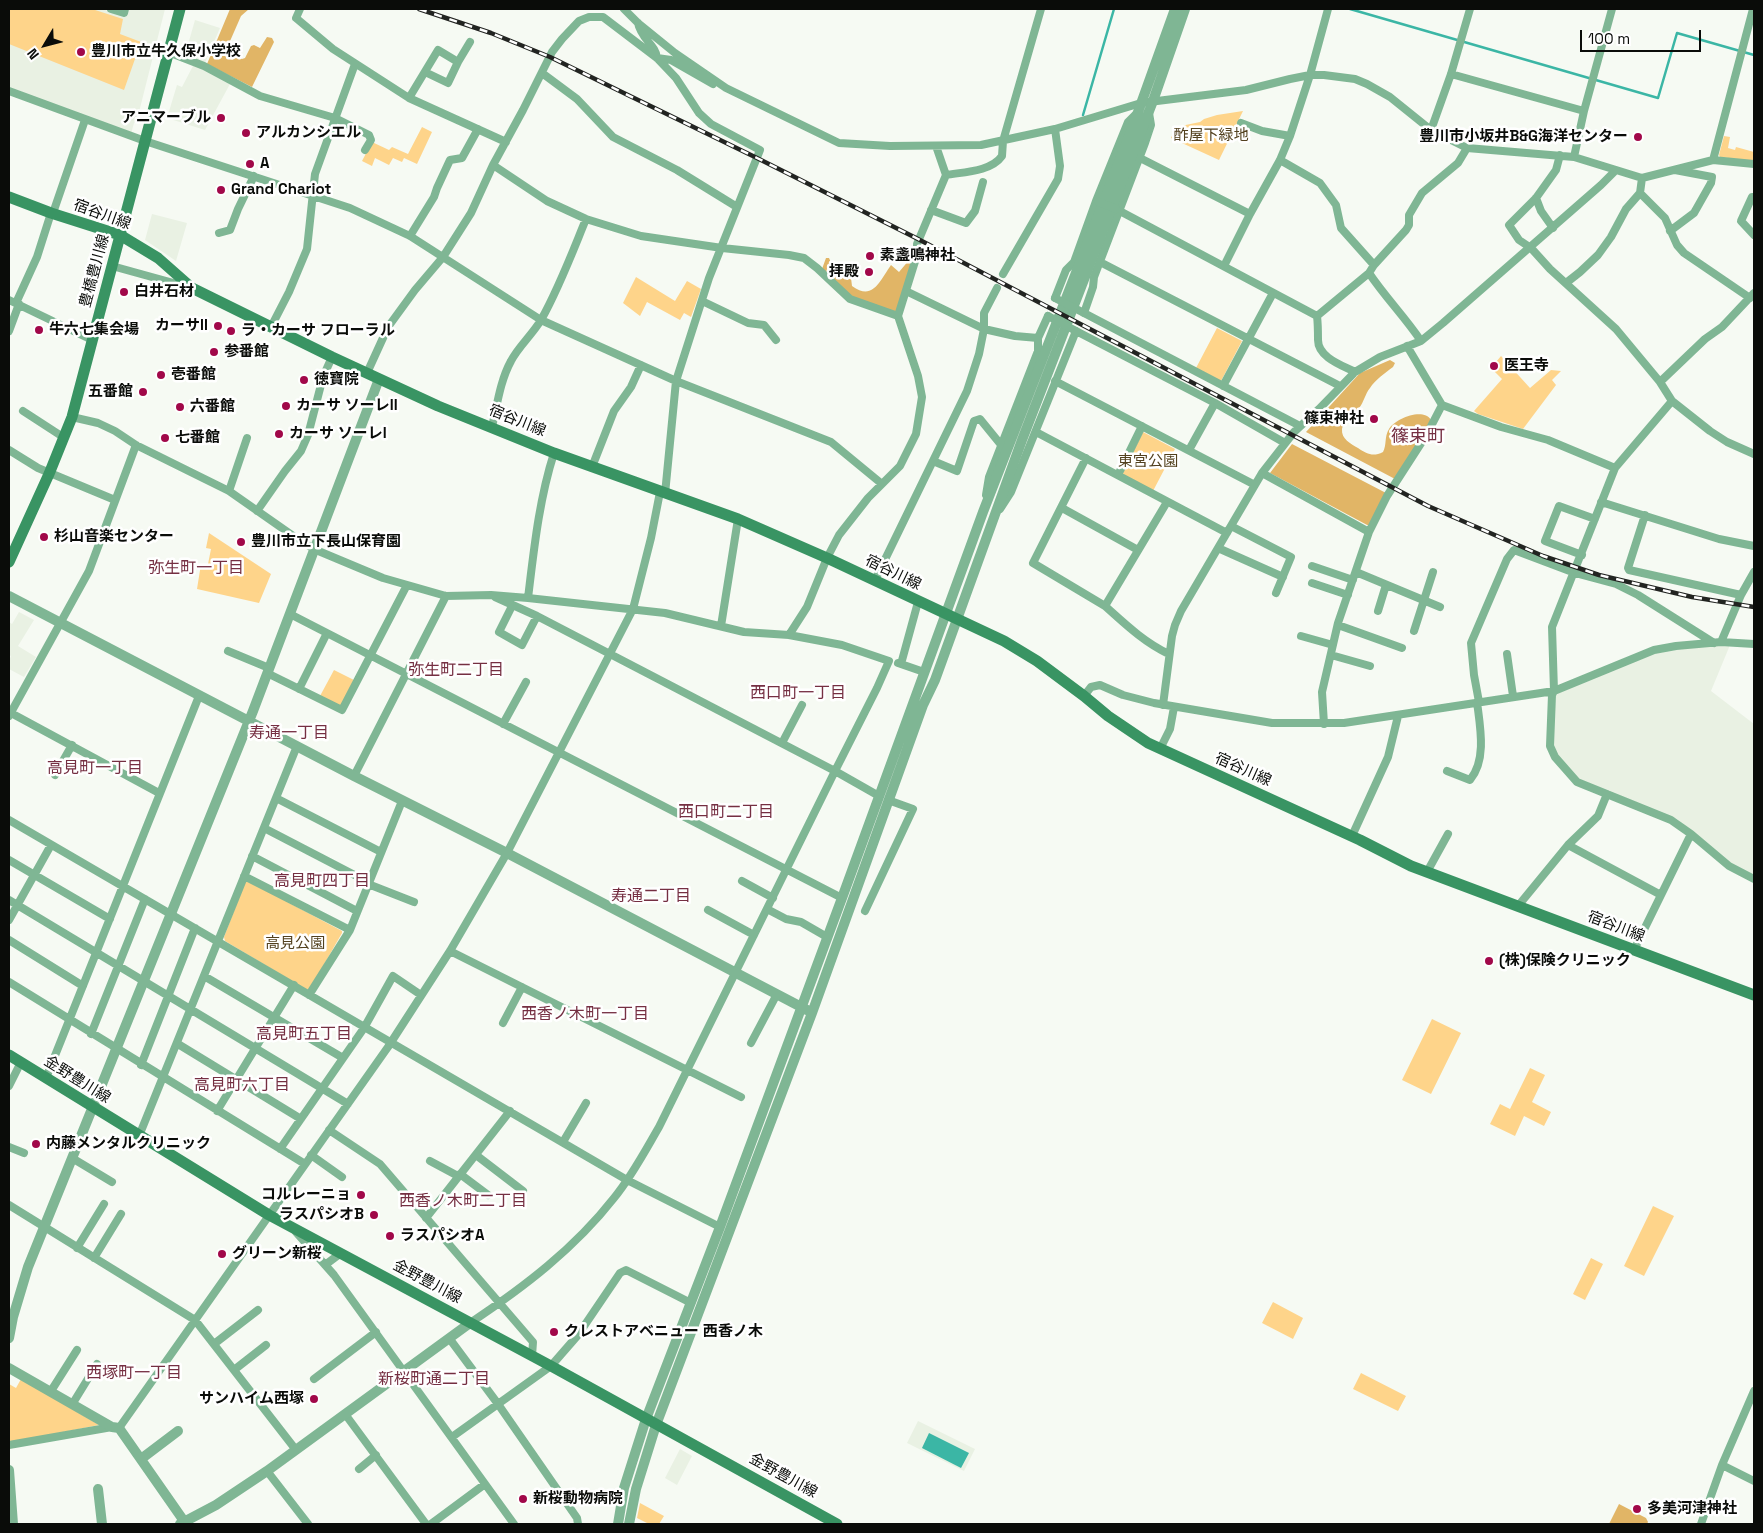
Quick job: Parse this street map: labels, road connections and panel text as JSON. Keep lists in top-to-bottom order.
{
  "streets": {
    "main road": ["宿谷川線", "豊橋豊川線", "金野豊川線"]
  },
  "crossings": [
    ["宿谷川線", "豊橋豊川線"]
  ],
  "districts": [
    "篠束町",
    "弥生町一丁目",
    "弥生町二丁目",
    "西口町一丁目",
    "寿通一丁目",
    "高見町一丁目",
    "西口町二丁目",
    "高見町四丁目",
    "寿通二丁目",
    "西香ノ木町一丁目",
    "高見町五丁目",
    "高見町六丁目",
    "西香ノ木町二丁目",
    "西塚町一丁目",
    "新桜町通二丁目"
  ],
  "parks": ["酢屋下緑地", "東宮公園", "高見公園"],
  "places": [
    "豊川市立牛久保小学校",
    "アニマーブル",
    "アルカンシエル",
    "豊川市小坂井B&G海洋センター",
    "A",
    "Grand Chariot",
    "素盞鳴神社",
    "拝殿",
    "白井石材",
    "カーサII",
    "牛六七集会場",
    "ラ・カーサ フローラル",
    "参番館",
    "医王寺",
    "壱番館",
    "徳寶院",
    "五番館",
    "カーサ ソーレII",
    "六番館",
    "篠束神社",
    "カーサ ソーレI",
    "七番館",
    "杉山音楽センター",
    "豊川市立下長山保育園",
    "(株)保険クリニック",
    "内藤メンタルクリニック",
    "コルレーニョ",
    "ラスパシオB",
    "ラスパシオA",
    "グリーン新桜",
    "クレストアベニュー 西香ノ木",
    "サンハイム西塚",
    "新桜動物病院",
    "多美河津神社"
  ],
  "scale_bar": "100 m",
  "north": "bottom left"
}
